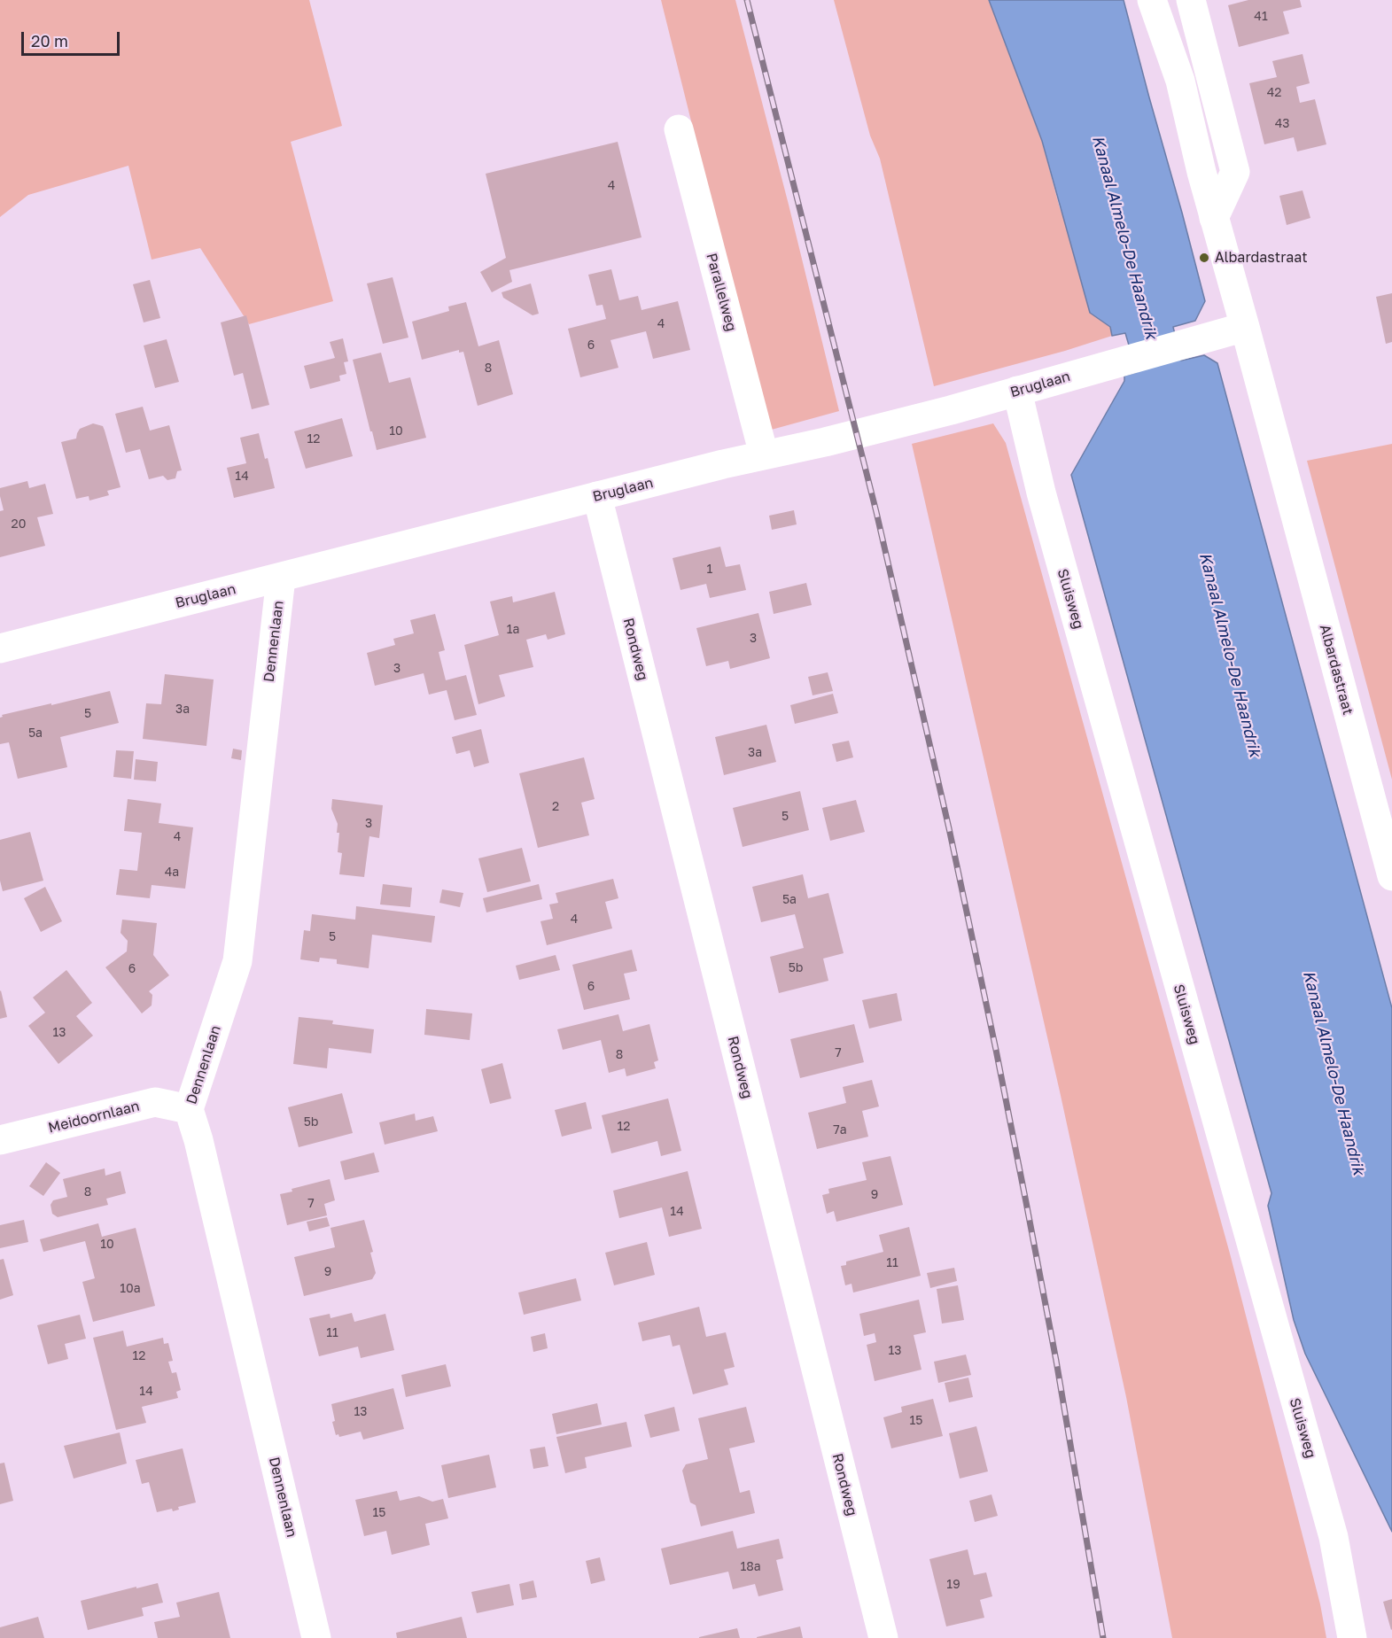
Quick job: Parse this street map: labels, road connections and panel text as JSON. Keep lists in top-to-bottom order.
{
  "streets": {
    "street": [
      "Parallelweg",
      "Bruglaan",
      "Sluisweg",
      "Dennenlaan",
      "Rondweg",
      "Albardastraat",
      "Meidoornlaan"
    ]
  },
  "crossings": [
    ["Parallelweg", "Bruglaan"],
    ["Bruglaan", "Sluisweg"],
    ["Bruglaan", "Dennenlaan"],
    ["Bruglaan", "Rondweg"],
    ["Bruglaan", "Albardastraat"],
    ["Dennenlaan", "Meidoornlaan"]
  ],
  "water": ["Kanaal Almelo-De Haandrik"],
  "places": ["Albardastraat"],
  "house_numbers": [
    "41",
    "42",
    "43",
    "4",
    "4",
    "6",
    "8",
    "10",
    "12",
    "14",
    "20",
    "1",
    "1a",
    "3",
    "3",
    "3a",
    "5",
    "5a",
    "3a",
    "2",
    "5",
    "3",
    "4",
    "4a",
    "5a",
    "4",
    "5",
    "5b",
    "6",
    "6",
    "13",
    "7",
    "8",
    "5b",
    "12",
    "7a",
    "8",
    "9",
    "7",
    "14",
    "10",
    "11",
    "9",
    "10a",
    "11",
    "13",
    "12",
    "14",
    "13",
    "15",
    "15",
    "18a",
    "19"
  ],
  "scale_bar": "20 m"
}
